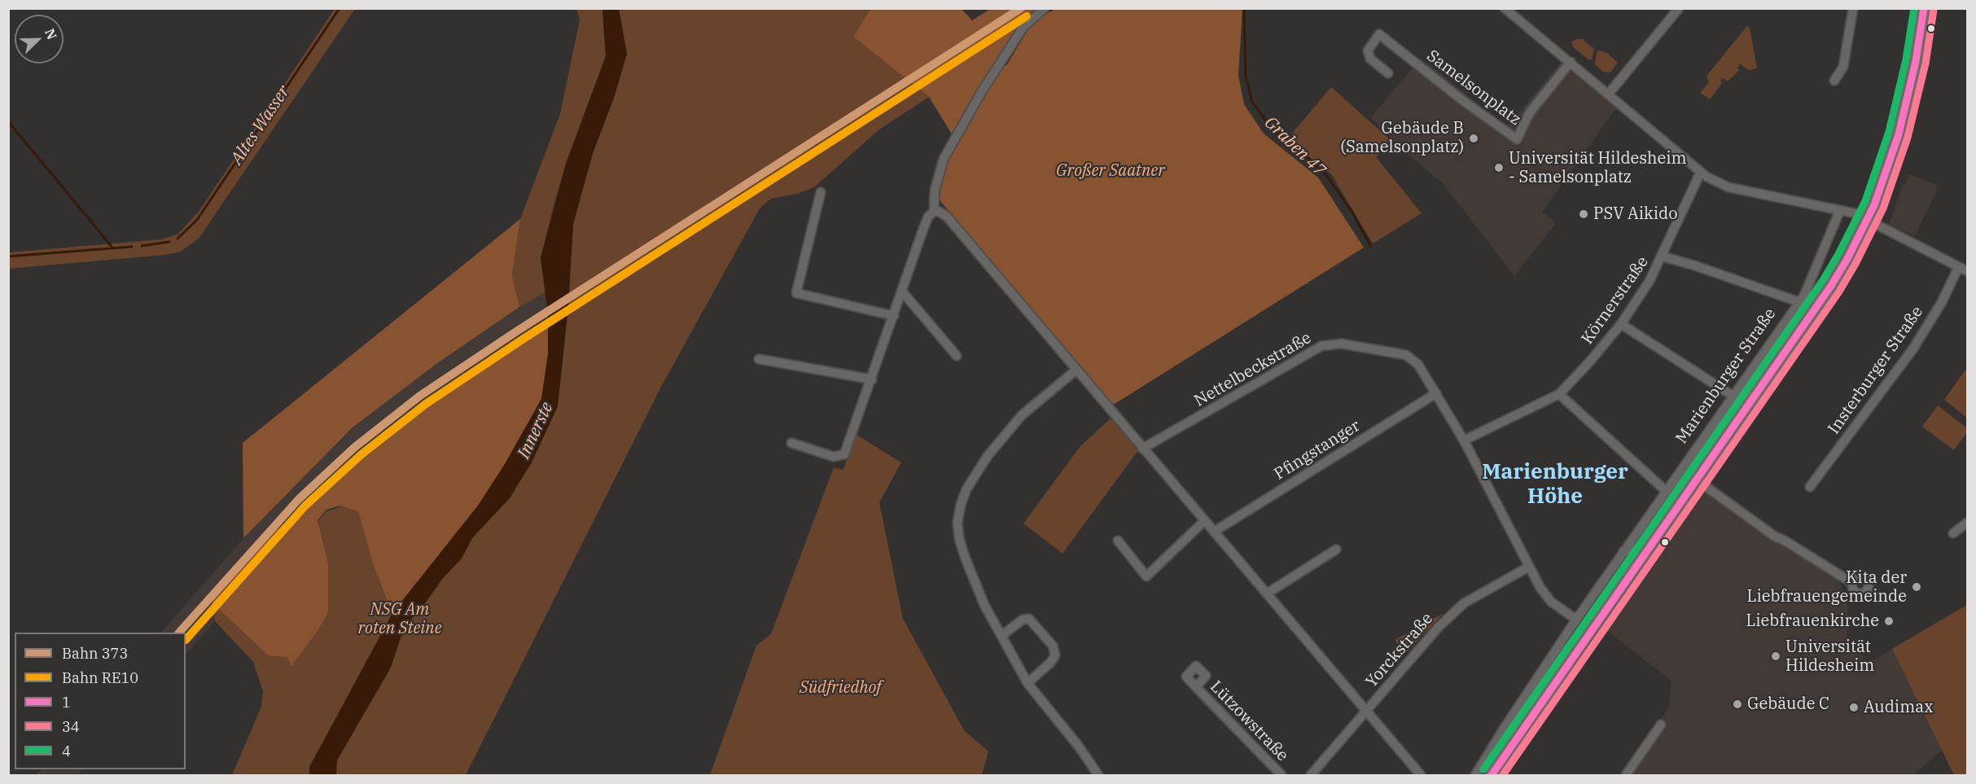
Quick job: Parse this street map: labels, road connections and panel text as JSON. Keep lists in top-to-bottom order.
{
  "streets": {
    "street": [
      "Samelsonplatz",
      "Körnerstraße",
      "Nettelbeckstraße",
      "Insterburger Straße",
      "Marienburger Straße",
      "Pfingstanger",
      "Yorckstraße",
      "Lützowstraße"
    ]
  },
  "crossings": [
    ["Nettelbeckstraße", "Pfingstanger"]
  ],
  "districts": ["Marienburger Höhe"],
  "water": ["Altes Wasser", "Graben 47", "Innerste"],
  "parks": ["Großer Saatner", "NSG Am roten Steine", "Südfriedhof"],
  "places": [
    "Gebäude B (Samelsonplatz)",
    "Universität Hildesheim - Samelsonplatz",
    "PSV Aikido",
    "Kita der Liebfrauengemeinde",
    "Liebfrauenkirche",
    "Universität Hildesheim",
    "Gebäude C",
    "Audimax"
  ],
  "lines": [
    "rail line 373",
    "transit line 1",
    "transit line 4",
    "transit line 34",
    "rail line RE10"
  ],
  "legend": [
    "Bahn 373",
    "Bahn RE10",
    "1",
    "34",
    "4"
  ],
  "north": "top right"
}
